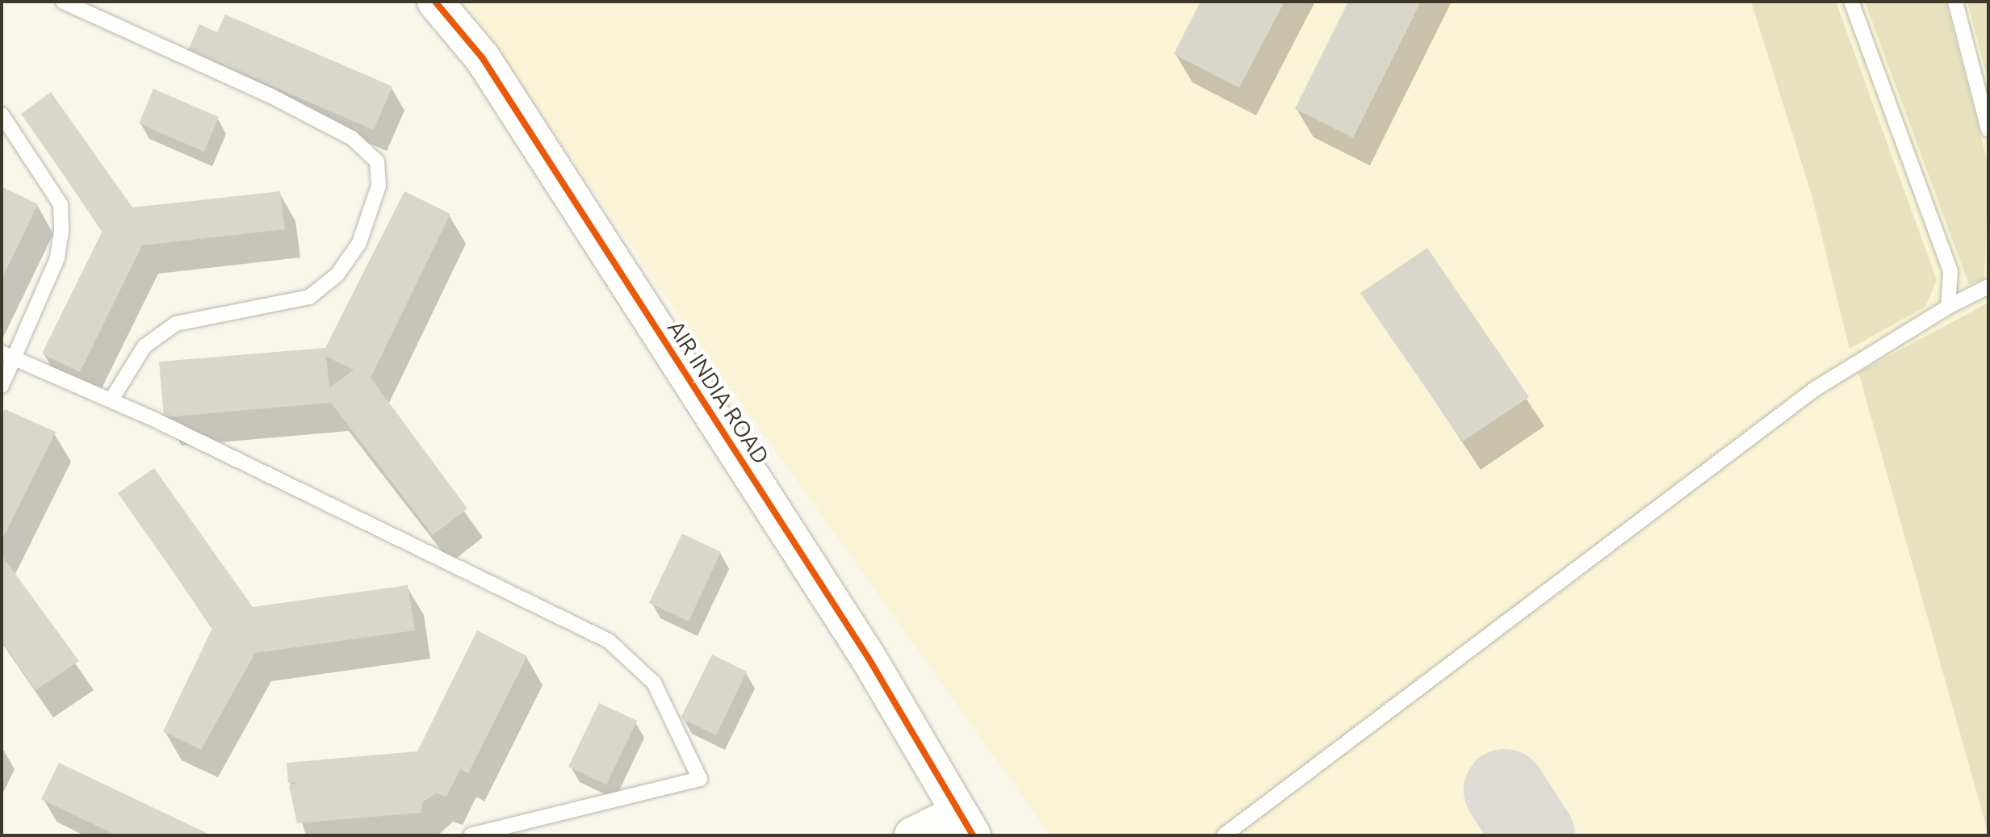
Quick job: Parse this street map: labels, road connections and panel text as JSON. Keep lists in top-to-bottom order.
{
  "streets": {
    "street": ["AIR INDIA ROAD"]
  }
}
